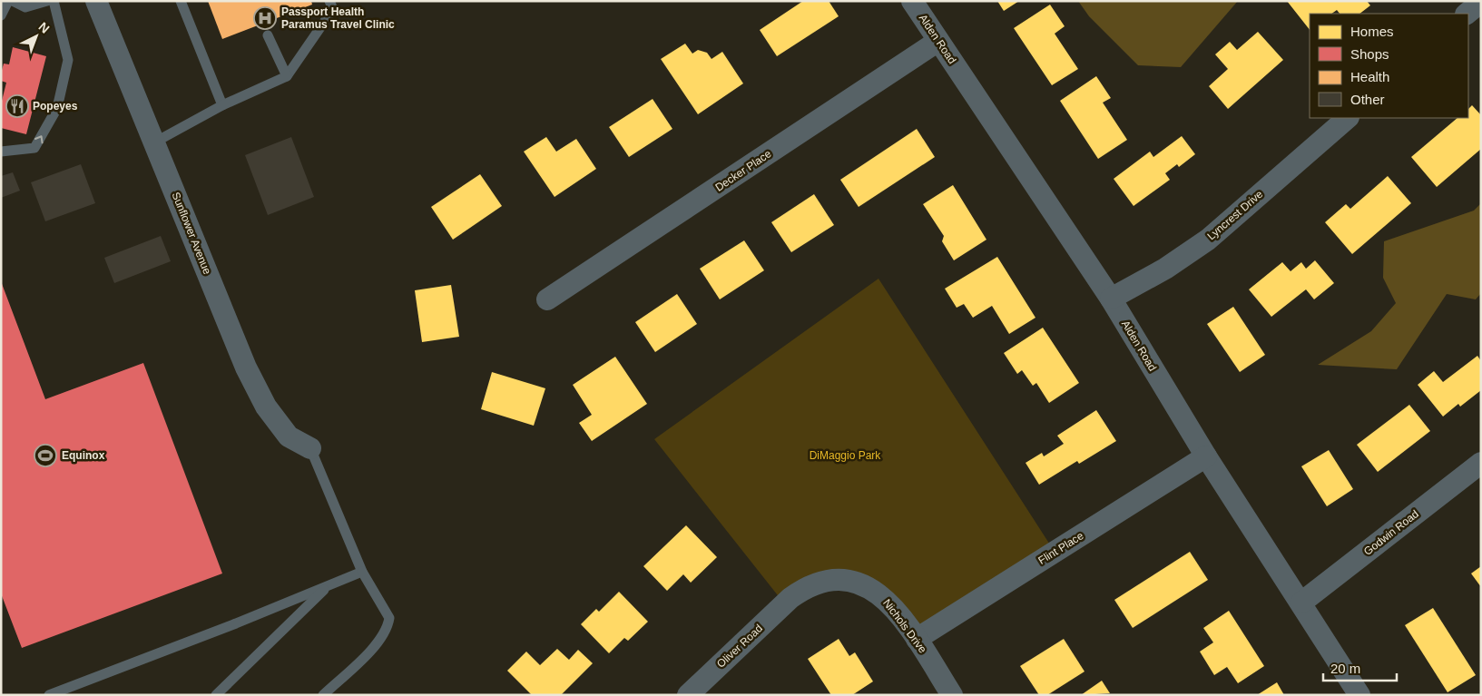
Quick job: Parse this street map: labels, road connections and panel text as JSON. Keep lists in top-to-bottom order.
{
  "streets": {
    "street": [
      "Alden Road",
      "Decker Place",
      "Lyncrest Drive",
      "Sunflower Avenue",
      "Godwin Road",
      "Flint Place",
      "Nichols Drive",
      "Oliver Road"
    ]
  },
  "crossings": [
    ["Alden Road", "Decker Place"],
    ["Alden Road", "Lyncrest Drive"],
    ["Alden Road", "Godwin Road"],
    ["Alden Road", "Flint Place"],
    ["Flint Place", "Nichols Drive"],
    ["Nichols Drive", "Oliver Road"]
  ],
  "parks": ["DiMaggio Park"],
  "places": {
    "hospital": ["Passport Health Paramus Travel Clinic"],
    "restaurant": ["Popeyes"],
    "sports": ["Equinox"]
  },
  "legend": [
    "Homes",
    "Shops",
    "Health",
    "Other"
  ],
  "scale_bar": "20 m",
  "north": "top right"
}
